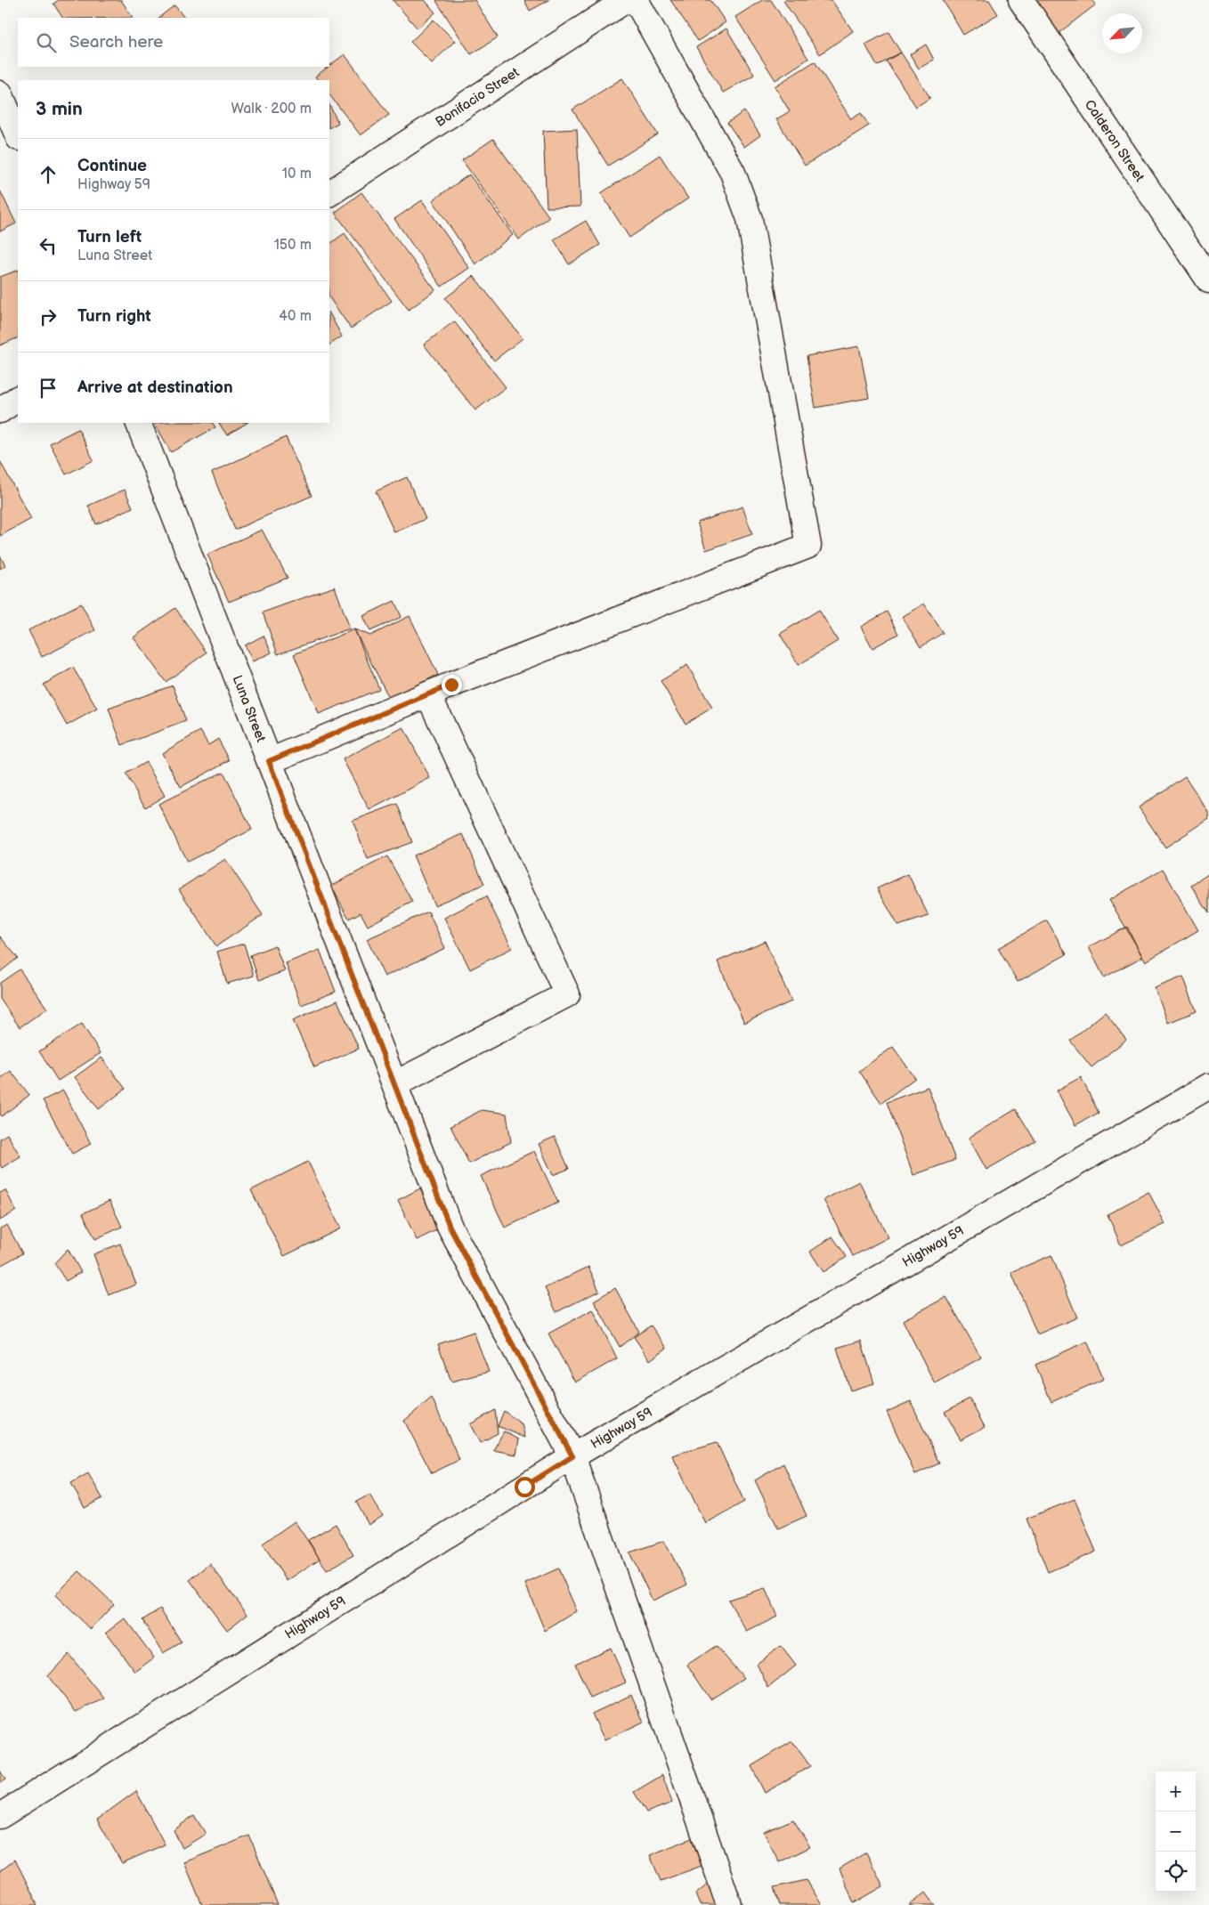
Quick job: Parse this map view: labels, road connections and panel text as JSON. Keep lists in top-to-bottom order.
{
  "streets": {
    "street": [
      "Bonifacio Street",
      "Calderon Street",
      "Luna Street",
      "Highway 59"
    ]
  },
  "crossings": [
    ["Luna Street", "Highway 59"]
  ],
  "north": "bottom left",
  "page": {
    "search": "Search here",
    "heading": ["3 min", "Walk · 200 m"],
    "list": [
      ["Continue", "Highway 59", "10 m"],
      ["Turn left", "Luna Street", "150 m"],
      ["Turn right", "40 m"],
      "Arrive at destination"
    ],
    "map_buttons": ["+", "−"]
  }
}
